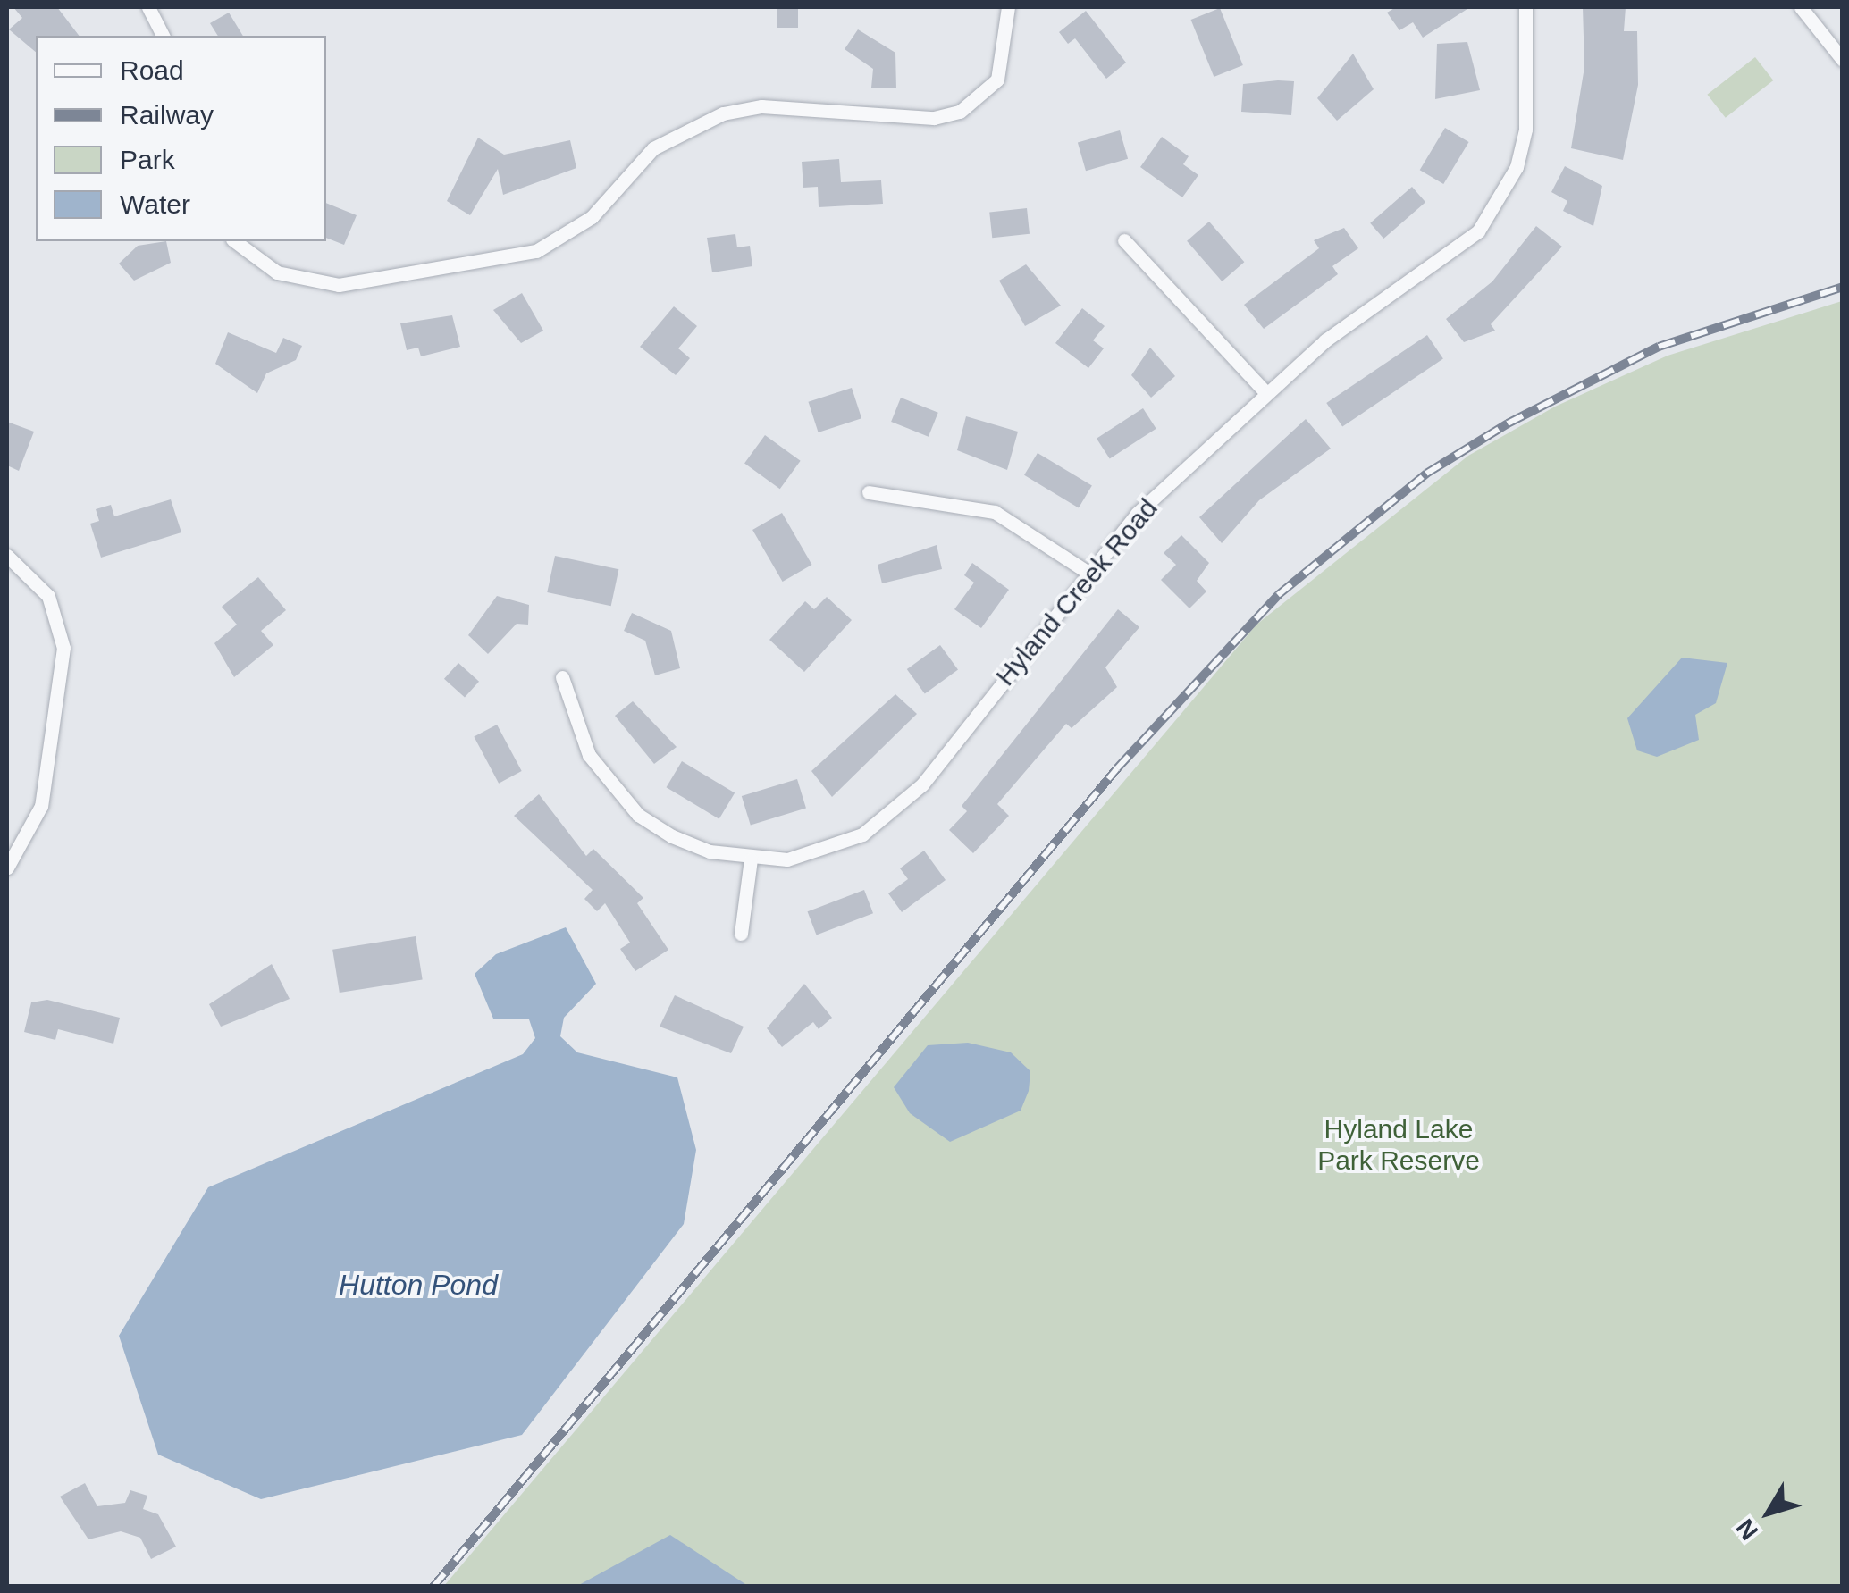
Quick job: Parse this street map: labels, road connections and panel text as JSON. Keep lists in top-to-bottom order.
{
  "streets": {
    "street": ["Hyland Creek Road"]
  },
  "water": ["Hutton Pond"],
  "parks": ["Hyland Lake Park Reserve"],
  "legend": [
    "Road",
    "Railway",
    "Park",
    "Water"
  ],
  "north": "bottom left"
}
